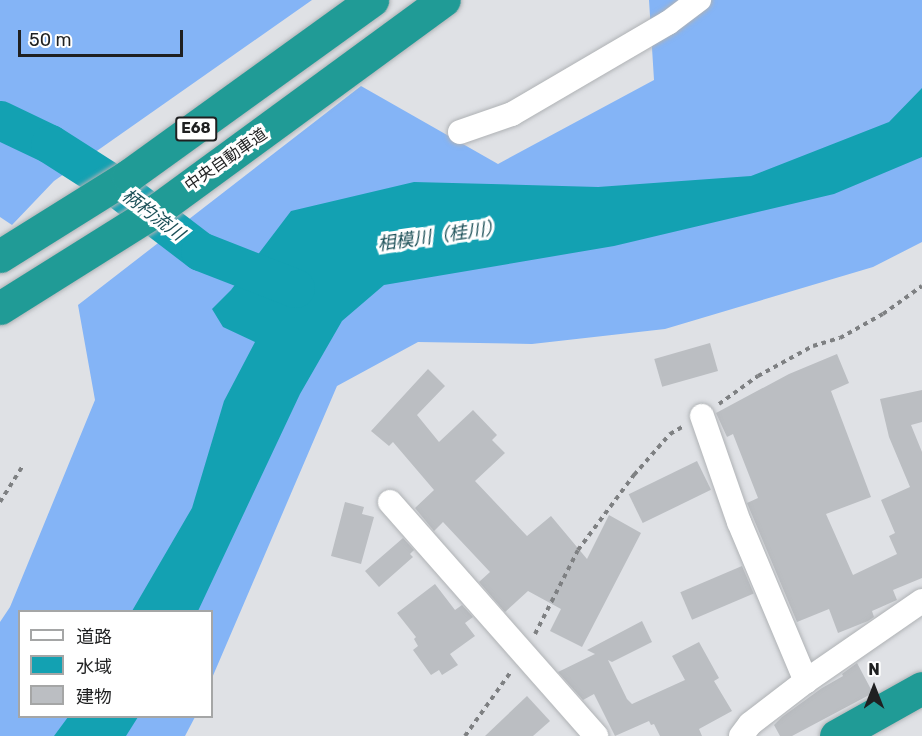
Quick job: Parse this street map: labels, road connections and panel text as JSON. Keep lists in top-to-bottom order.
{
  "streets": {
    "highway": ["E68", "中央自動車道"]
  },
  "water": ["柄杓流川", "相模川（桂川）"],
  "legend": ["道路", "水域", "建物"],
  "scale_bar": "50 m",
  "north": "top"
}
